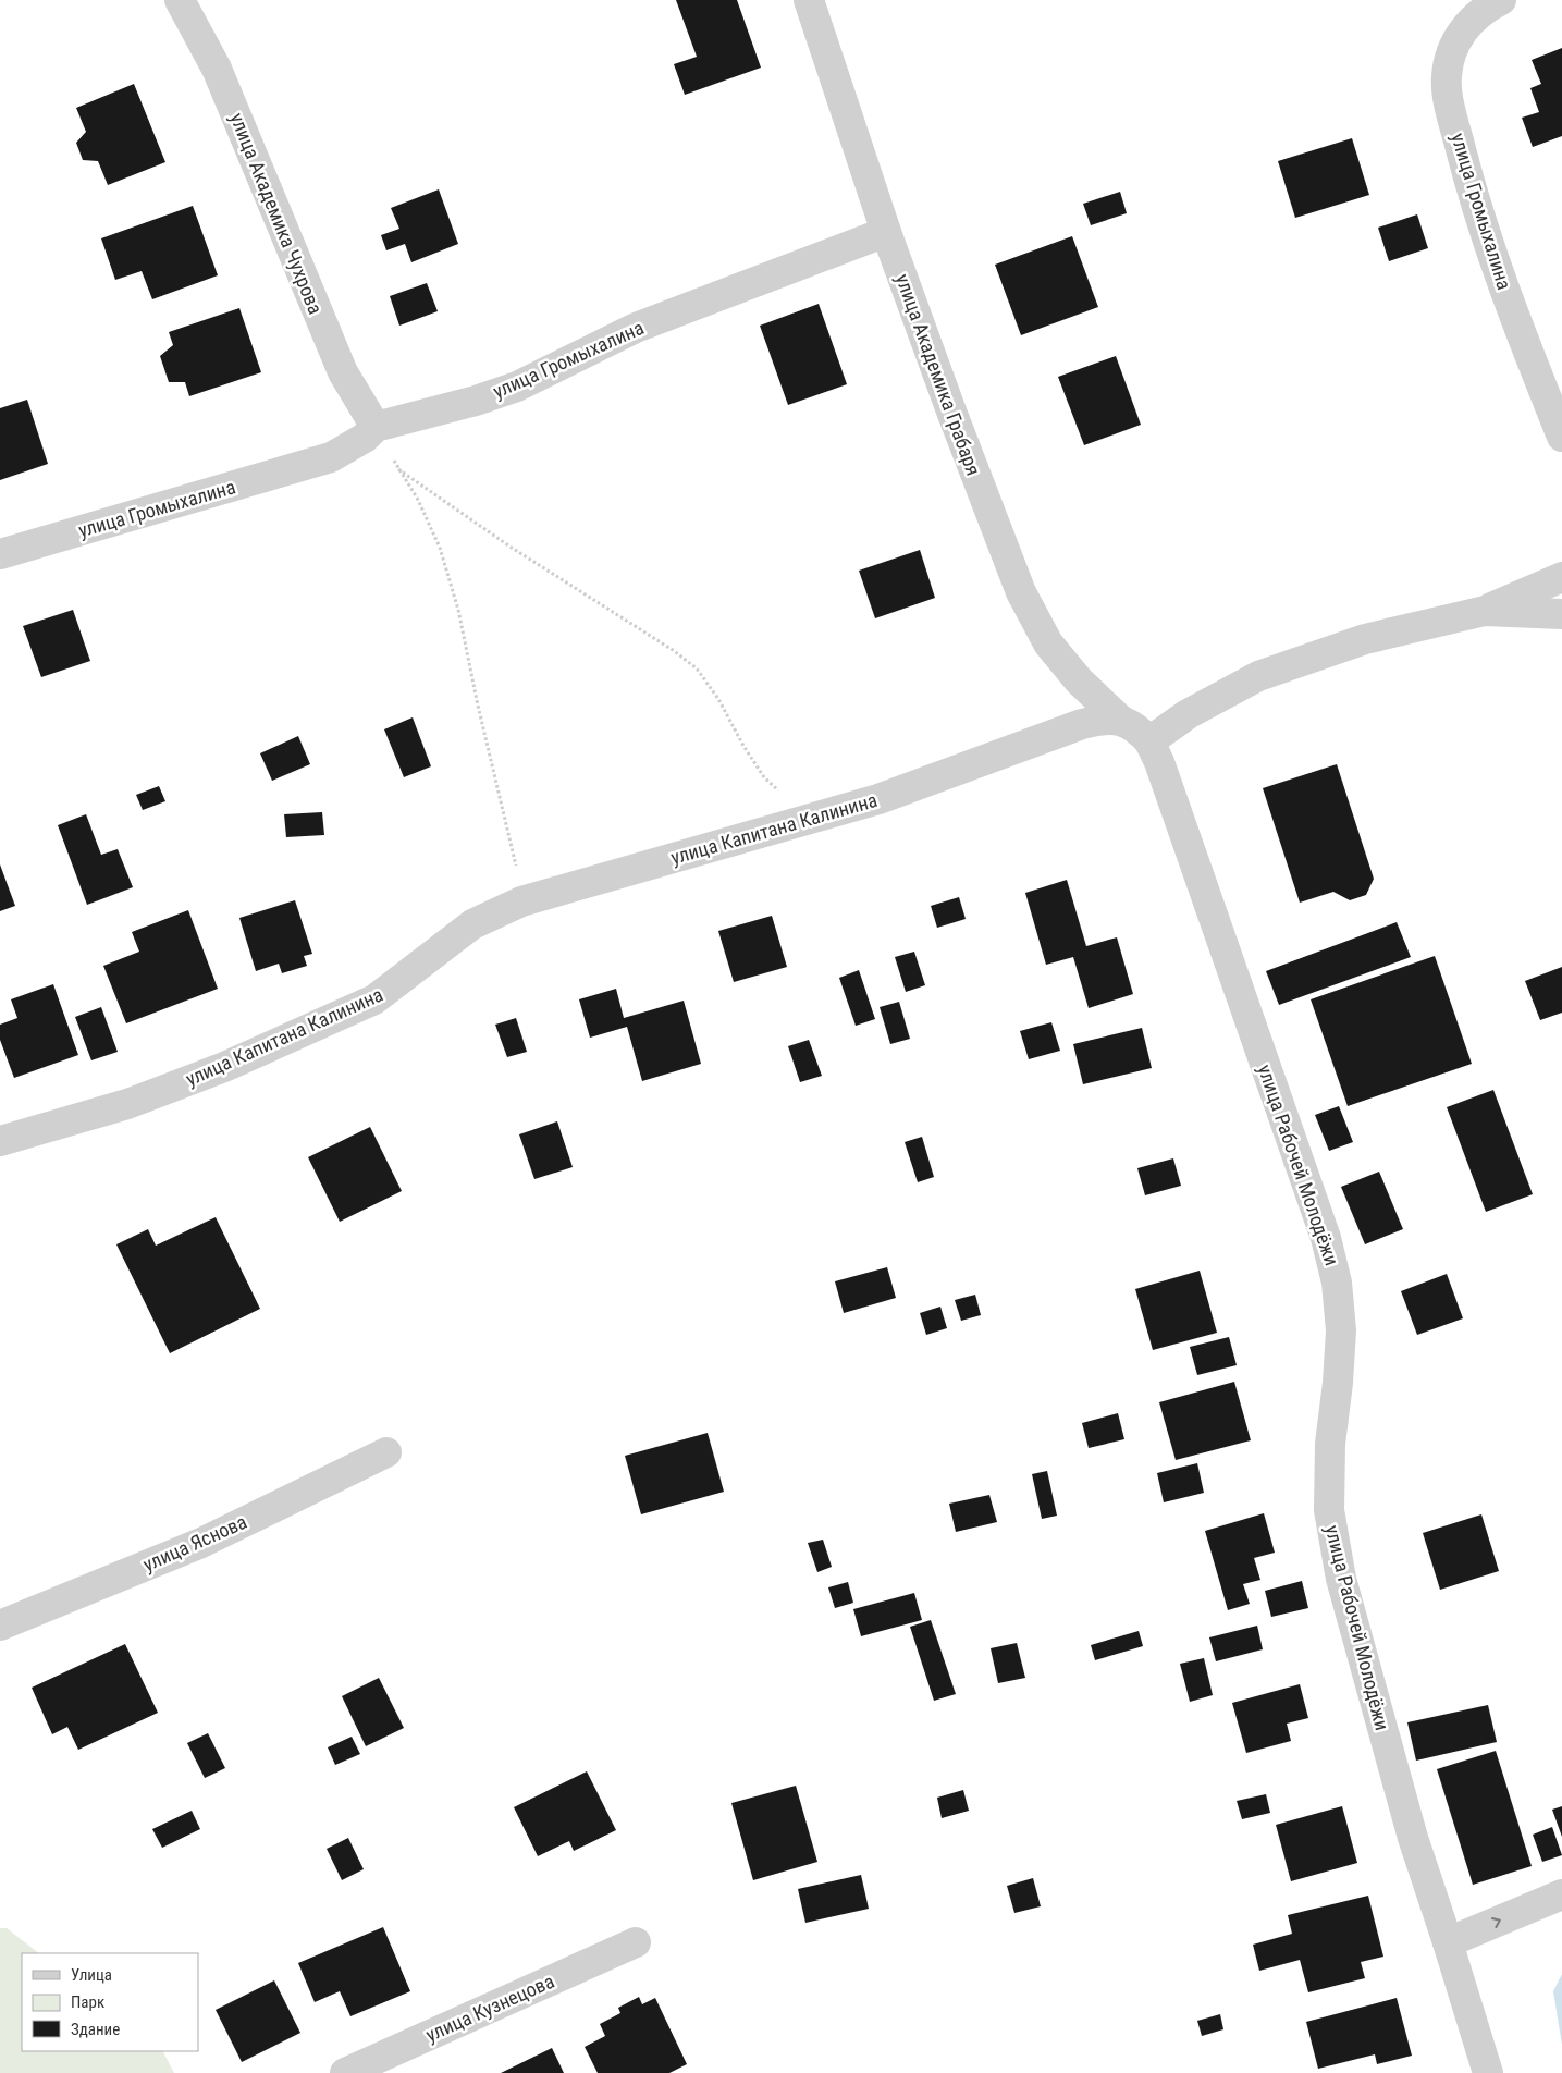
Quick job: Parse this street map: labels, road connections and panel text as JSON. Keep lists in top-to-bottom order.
{
  "streets": {
    "street": [
      "улица Громыхалина",
      "улица Академика Чухрова",
      "улица Академика Грабаря",
      "улица Капитана Калинина",
      "улица Рабочей Молодёжи",
      "улица Яснова",
      "улица Кузнецова"
    ]
  },
  "crossings": [
    ["улица Громыхалина", "улица Академика Чухрова"],
    ["улица Громыхалина", "улица Академика Грабаря"],
    ["улица Академика Грабаря", "улица Капитана Калинина"]
  ],
  "legend": ["Улица", "Парк", "Здание"]
}
